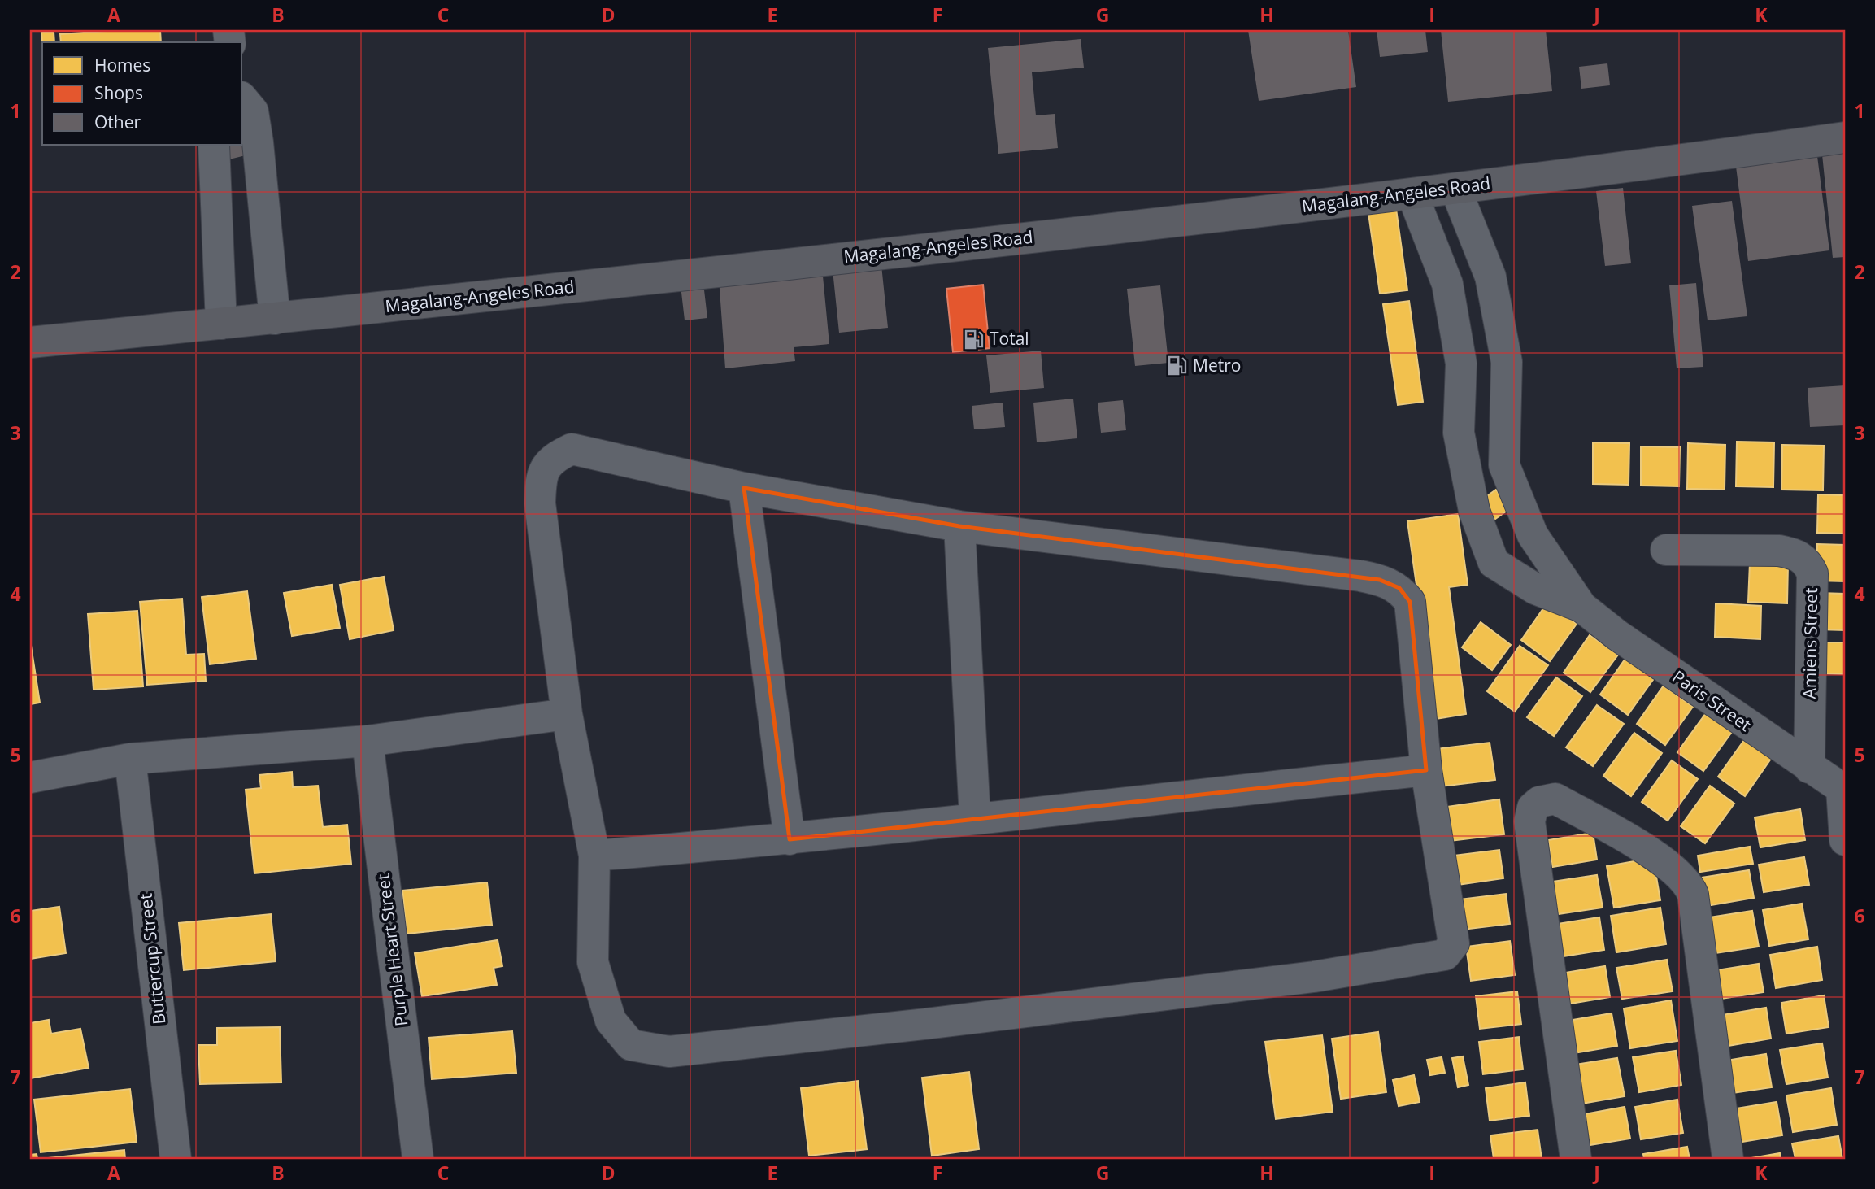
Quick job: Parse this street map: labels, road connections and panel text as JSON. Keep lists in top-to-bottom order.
{
  "streets": {
    "main road": ["Magalang-Angeles Road"],
    "street": [
      "Amiens Street",
      "Paris Street",
      "Purple Heart Street",
      "Buttercup Street"
    ]
  },
  "crossings": [
    ["Amiens Street", "Paris Street"]
  ],
  "places": {
    "fuel station": ["Total", "Metro"]
  },
  "legend": ["Homes", "Shops", "Other"],
  "grid": {
    "columns": [
      "A",
      "B",
      "C",
      "D",
      "E",
      "F",
      "G",
      "H",
      "I",
      "J",
      "K"
    ],
    "rows": [
      "1",
      "2",
      "3",
      "4",
      "5",
      "6",
      "7"
    ]
  }
}
